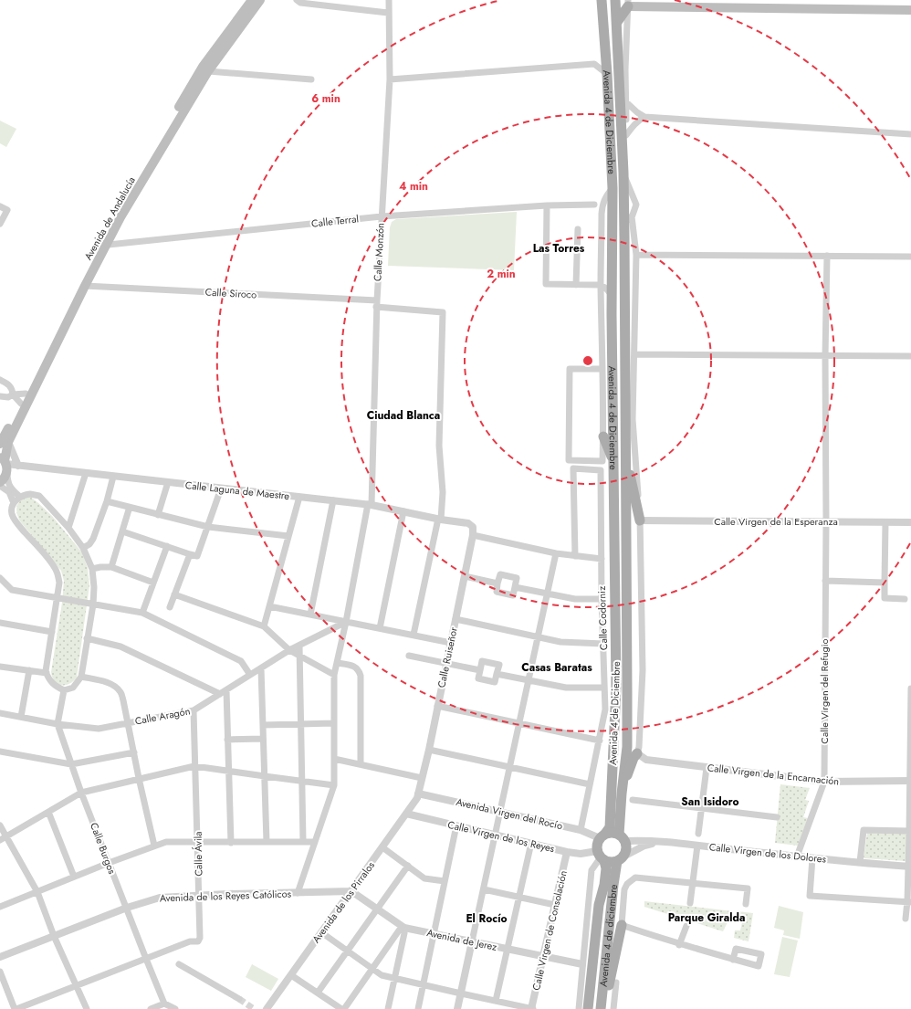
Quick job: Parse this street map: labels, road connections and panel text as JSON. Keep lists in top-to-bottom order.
{
  "streets": {
    "main road": ["Avenida 4 de Diciembre", "Avenida de Andalucía", "Avenida 4 de diciembre"],
    "street": [
      "Calle Terral",
      "Calle Monzón",
      "Calle Siroco",
      "Calle Laguna de Maestre",
      "Calle Virgen de la Esperanza",
      "Calle Codorniz",
      "Calle Ruiseñor",
      "Calle Virgen del Refugio",
      "Calle Aragón",
      "Calle Virgen de la Encarnación",
      "Avenida Virgen del Rocío",
      "Calle Virgen de los Reyes",
      "Calle Burgos",
      "Calle Virgen de los Dolores",
      "Calle Ávila",
      "Avenida de los Reyes Católicos",
      "Avenida de los Pirralos",
      "Calle Virgen de Consolación",
      "Avenida de Jerez"
    ]
  },
  "crossings": [
    ["Avenida 4 de Diciembre", "Avenida Virgen del Rocío"],
    ["Avenida 4 de Diciembre", "Calle Virgen de los Reyes"],
    ["Avenida 4 de Diciembre", "Calle Virgen de los Dolores"],
    ["Avenida 4 de Diciembre", "Avenida 4 de diciembre"],
    ["Avenida de Andalucía", "Calle Terral"],
    ["Avenida de Andalucía", "Calle Siroco"],
    ["Avenida de Andalucía", "Calle Laguna de Maestre"],
    ["Calle Terral", "Calle Monzón"],
    ["Calle Monzón", "Calle Siroco"],
    ["Calle Monzón", "Calle Laguna de Maestre"],
    ["Calle Monzón", "Calle Aragón"],
    ["Calle Monzón", "Avenida de los Reyes Católicos"],
    ["Calle Siroco", "Calle Laguna de Maestre"],
    ["Calle Laguna de Maestre", "Calle Ruiseñor"],
    ["Calle Virgen de la Esperanza", "Calle Virgen del Refugio"],
    ["Calle Codorniz", "Avenida Virgen del Rocío"],
    ["Calle Ruiseñor", "Avenida Virgen del Rocío"],
    ["Calle Ruiseñor", "Avenida de los Pirralos"],
    ["Calle Virgen del Refugio", "Calle Virgen de la Encarnación"],
    ["Calle Virgen del Refugio", "Calle Virgen de los Dolores"],
    ["Calle Aragón", "Calle Burgos"],
    ["Calle Aragón", "Calle Ávila"],
    ["Avenida Virgen del Rocío", "Calle Virgen de los Reyes"],
    ["Avenida Virgen del Rocío", "Calle Virgen de los Dolores"],
    ["Avenida Virgen del Rocío", "Avenida de los Pirralos"],
    ["Avenida Virgen del Rocío", "Avenida 4 de diciembre"],
    ["Calle Virgen de los Reyes", "Calle Virgen de los Dolores"],
    ["Calle Virgen de los Reyes", "Avenida de los Pirralos"],
    ["Calle Virgen de los Reyes", "Calle Virgen de Consolación"],
    ["Calle Virgen de los Reyes", "Avenida 4 de diciembre"],
    ["Calle Burgos", "Calle Ávila"],
    ["Calle Burgos", "Avenida de los Reyes Católicos"],
    ["Calle Virgen de los Dolores", "Avenida 4 de diciembre"],
    ["Calle Ávila", "Avenida de los Reyes Católicos"],
    ["Avenida de los Reyes Católicos", "Avenida de los Pirralos"],
    ["Avenida de los Reyes Católicos", "Avenida de Jerez"],
    ["Avenida de los Pirralos", "Avenida de Jerez"],
    ["Calle Virgen de Consolación", "Avenida de Jerez"]
  ],
  "districts": [
    "Las Torres",
    "Ciudad Blanca",
    "Casas Baratas",
    "San Isidoro",
    "Parque Giralda",
    "El Rocío"
  ],
  "rings": ["6 min", "4 min", "2 min"]
}
